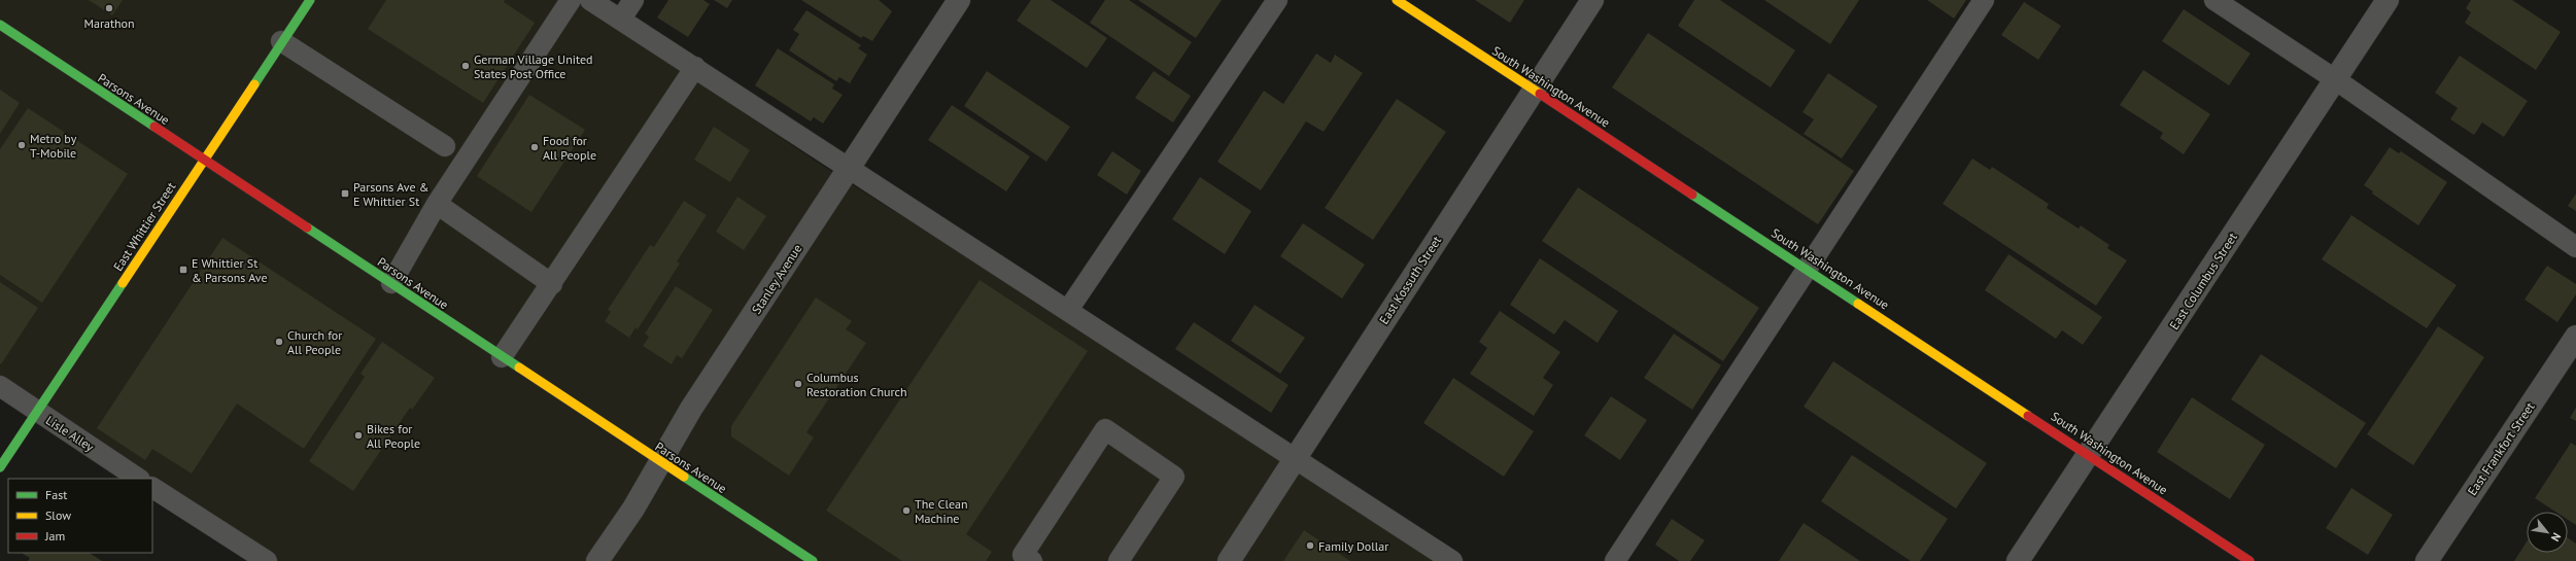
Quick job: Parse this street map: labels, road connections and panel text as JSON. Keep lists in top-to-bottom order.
{
  "streets": {
    "street": [
      "South Washington Avenue",
      "Parsons Avenue",
      "East Whittier Street",
      "Stanley Avenue",
      "East Kossuth Street",
      "East Columbus Street",
      "East Frankfort Street"
    ],
    "lane": ["Lisle Alley"]
  },
  "crossings": [
    ["South Washington Avenue", "East Kossuth Street"],
    ["South Washington Avenue", "East Columbus Street"],
    ["Parsons Avenue", "East Whittier Street"],
    ["Parsons Avenue", "Stanley Avenue"],
    ["East Whittier Street", "Lisle Alley"]
  ],
  "places": {
    "other": [
      "Marathon",
      "German Village United States Post Office",
      "Metro by T-Mobile",
      "Food for All People",
      "Church for All People",
      "Columbus Restoration Church",
      "Bikes for All People",
      "The Clean Machine",
      "Family Dollar"
    ],
    "transit": ["Parsons Ave & E Whittier St", "E Whittier St & Parsons Ave"]
  },
  "legend": ["Fast", "Slow", "Jam"],
  "north": "bottom right"
}
